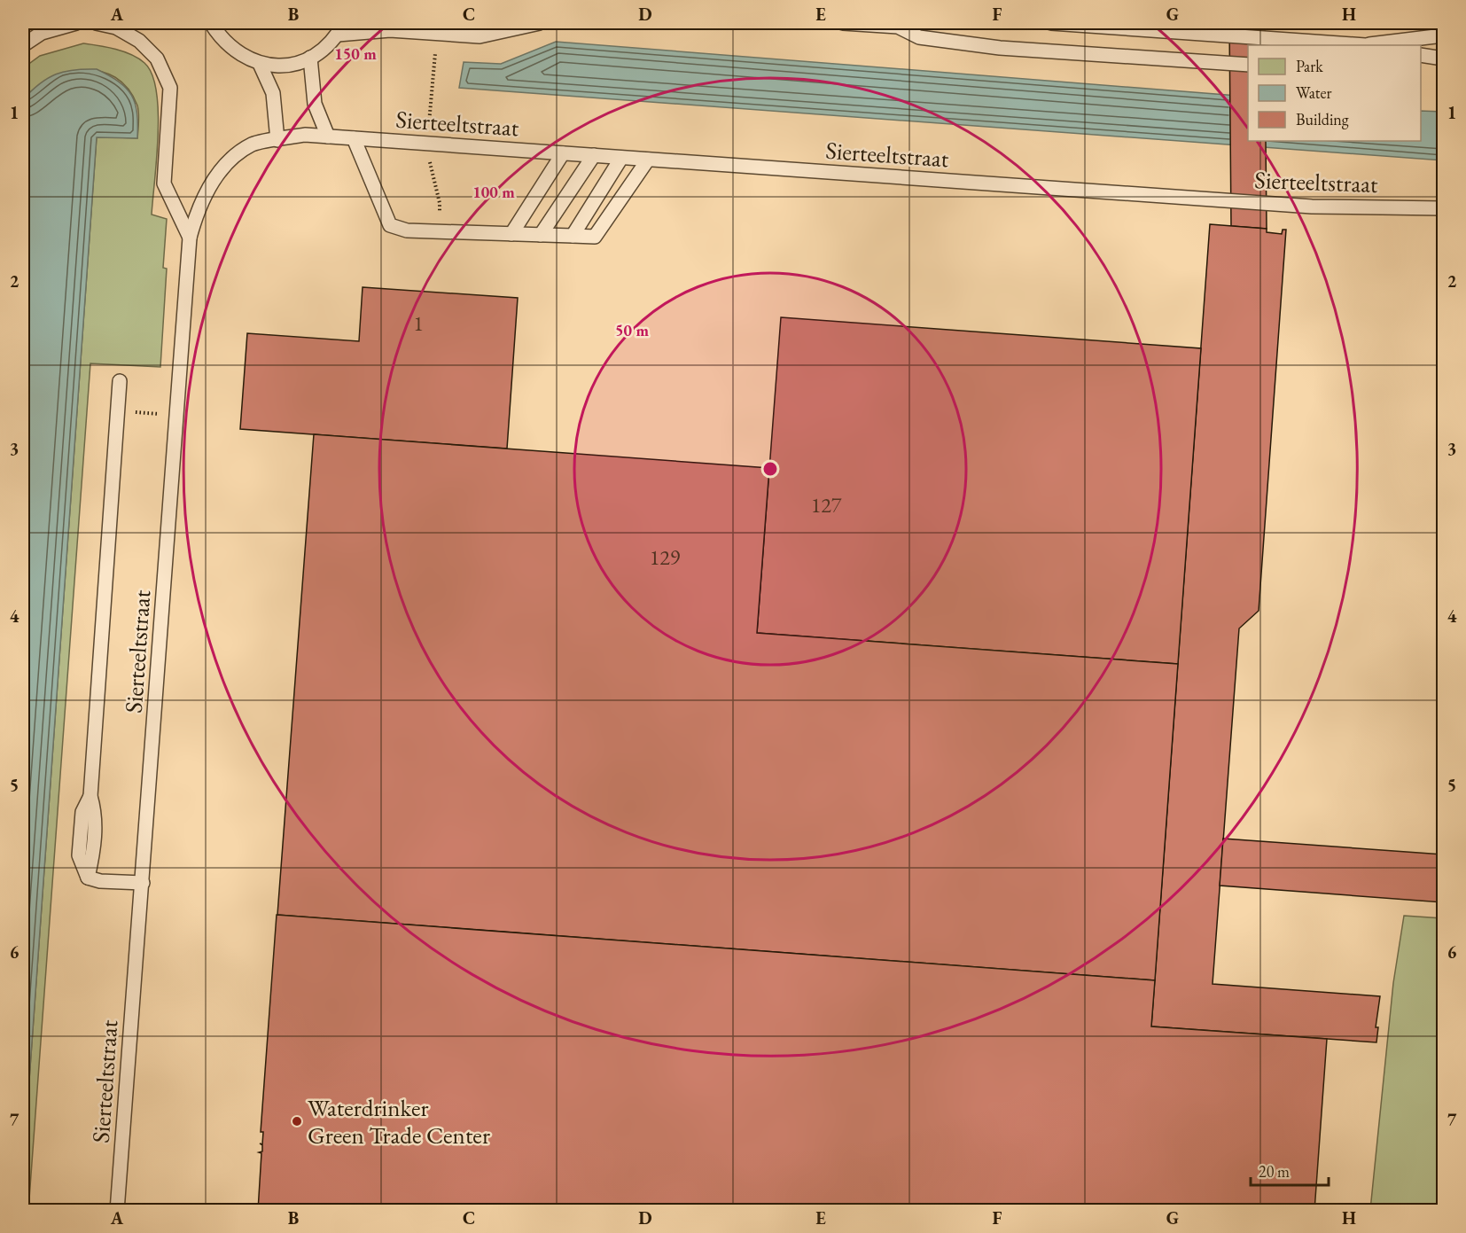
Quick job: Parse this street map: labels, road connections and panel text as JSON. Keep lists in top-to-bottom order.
{
  "streets": {
    "lane": ["Sierteeltstraat"]
  },
  "places": ["Waterdrinker Green Trade Center"],
  "house_numbers": ["1", "127", "129"],
  "legend": ["Park", "Water", "Building"],
  "scale_bar": "20 m",
  "grid": {
    "columns": [
      "A",
      "B",
      "C",
      "D",
      "E",
      "F",
      "G",
      "H"
    ],
    "rows": [
      "1",
      "2",
      "3",
      "4",
      "5",
      "6",
      "7"
    ]
  },
  "rings": ["150 m", "100 m", "50 m"]
}
